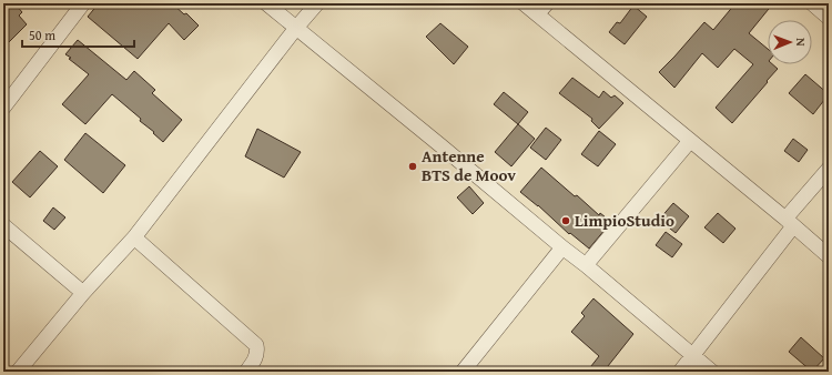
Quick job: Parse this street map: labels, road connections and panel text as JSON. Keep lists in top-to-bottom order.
{
  "places": ["Antenne BTS de Moov", "LimpioStudio"],
  "scale_bar": "50 m",
  "north": "right"
}
